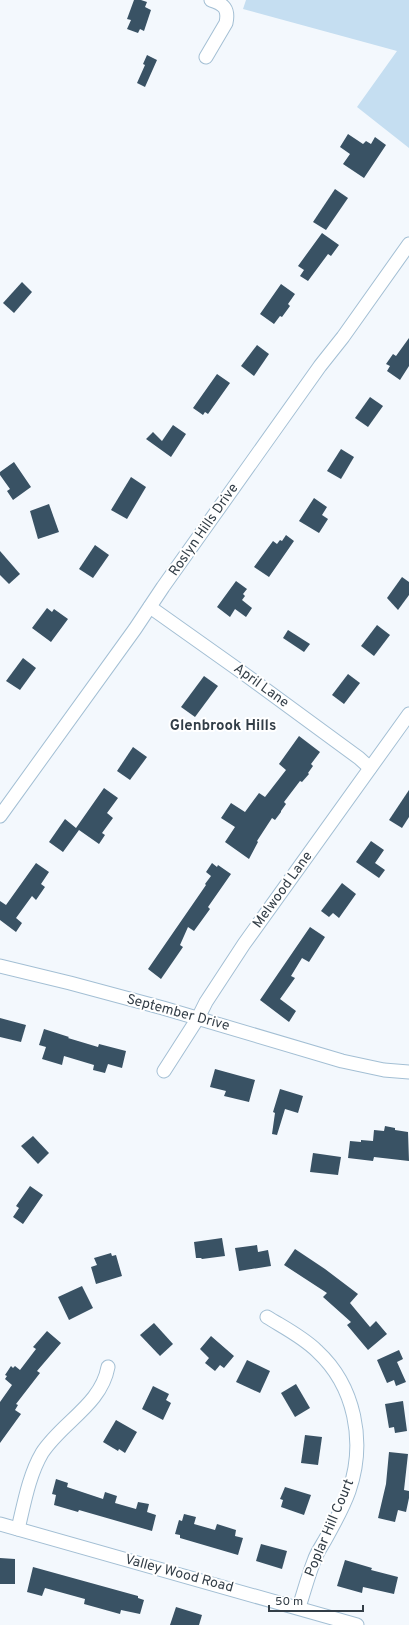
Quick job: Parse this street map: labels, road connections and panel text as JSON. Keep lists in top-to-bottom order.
{
  "streets": {
    "street": [
      "Roslyn Hills Drive",
      "April Lane",
      "Melwood Lane",
      "September Drive",
      "Poplar Hill Court",
      "Valley Wood Road"
    ]
  },
  "crossings": [
    ["Roslyn Hills Drive", "April Lane"],
    ["April Lane", "Melwood Lane"],
    ["Melwood Lane", "September Drive"],
    ["Poplar Hill Court", "Valley Wood Road"]
  ],
  "districts": ["Glenbrook Hills"],
  "scale_bar": "50 m"
}
